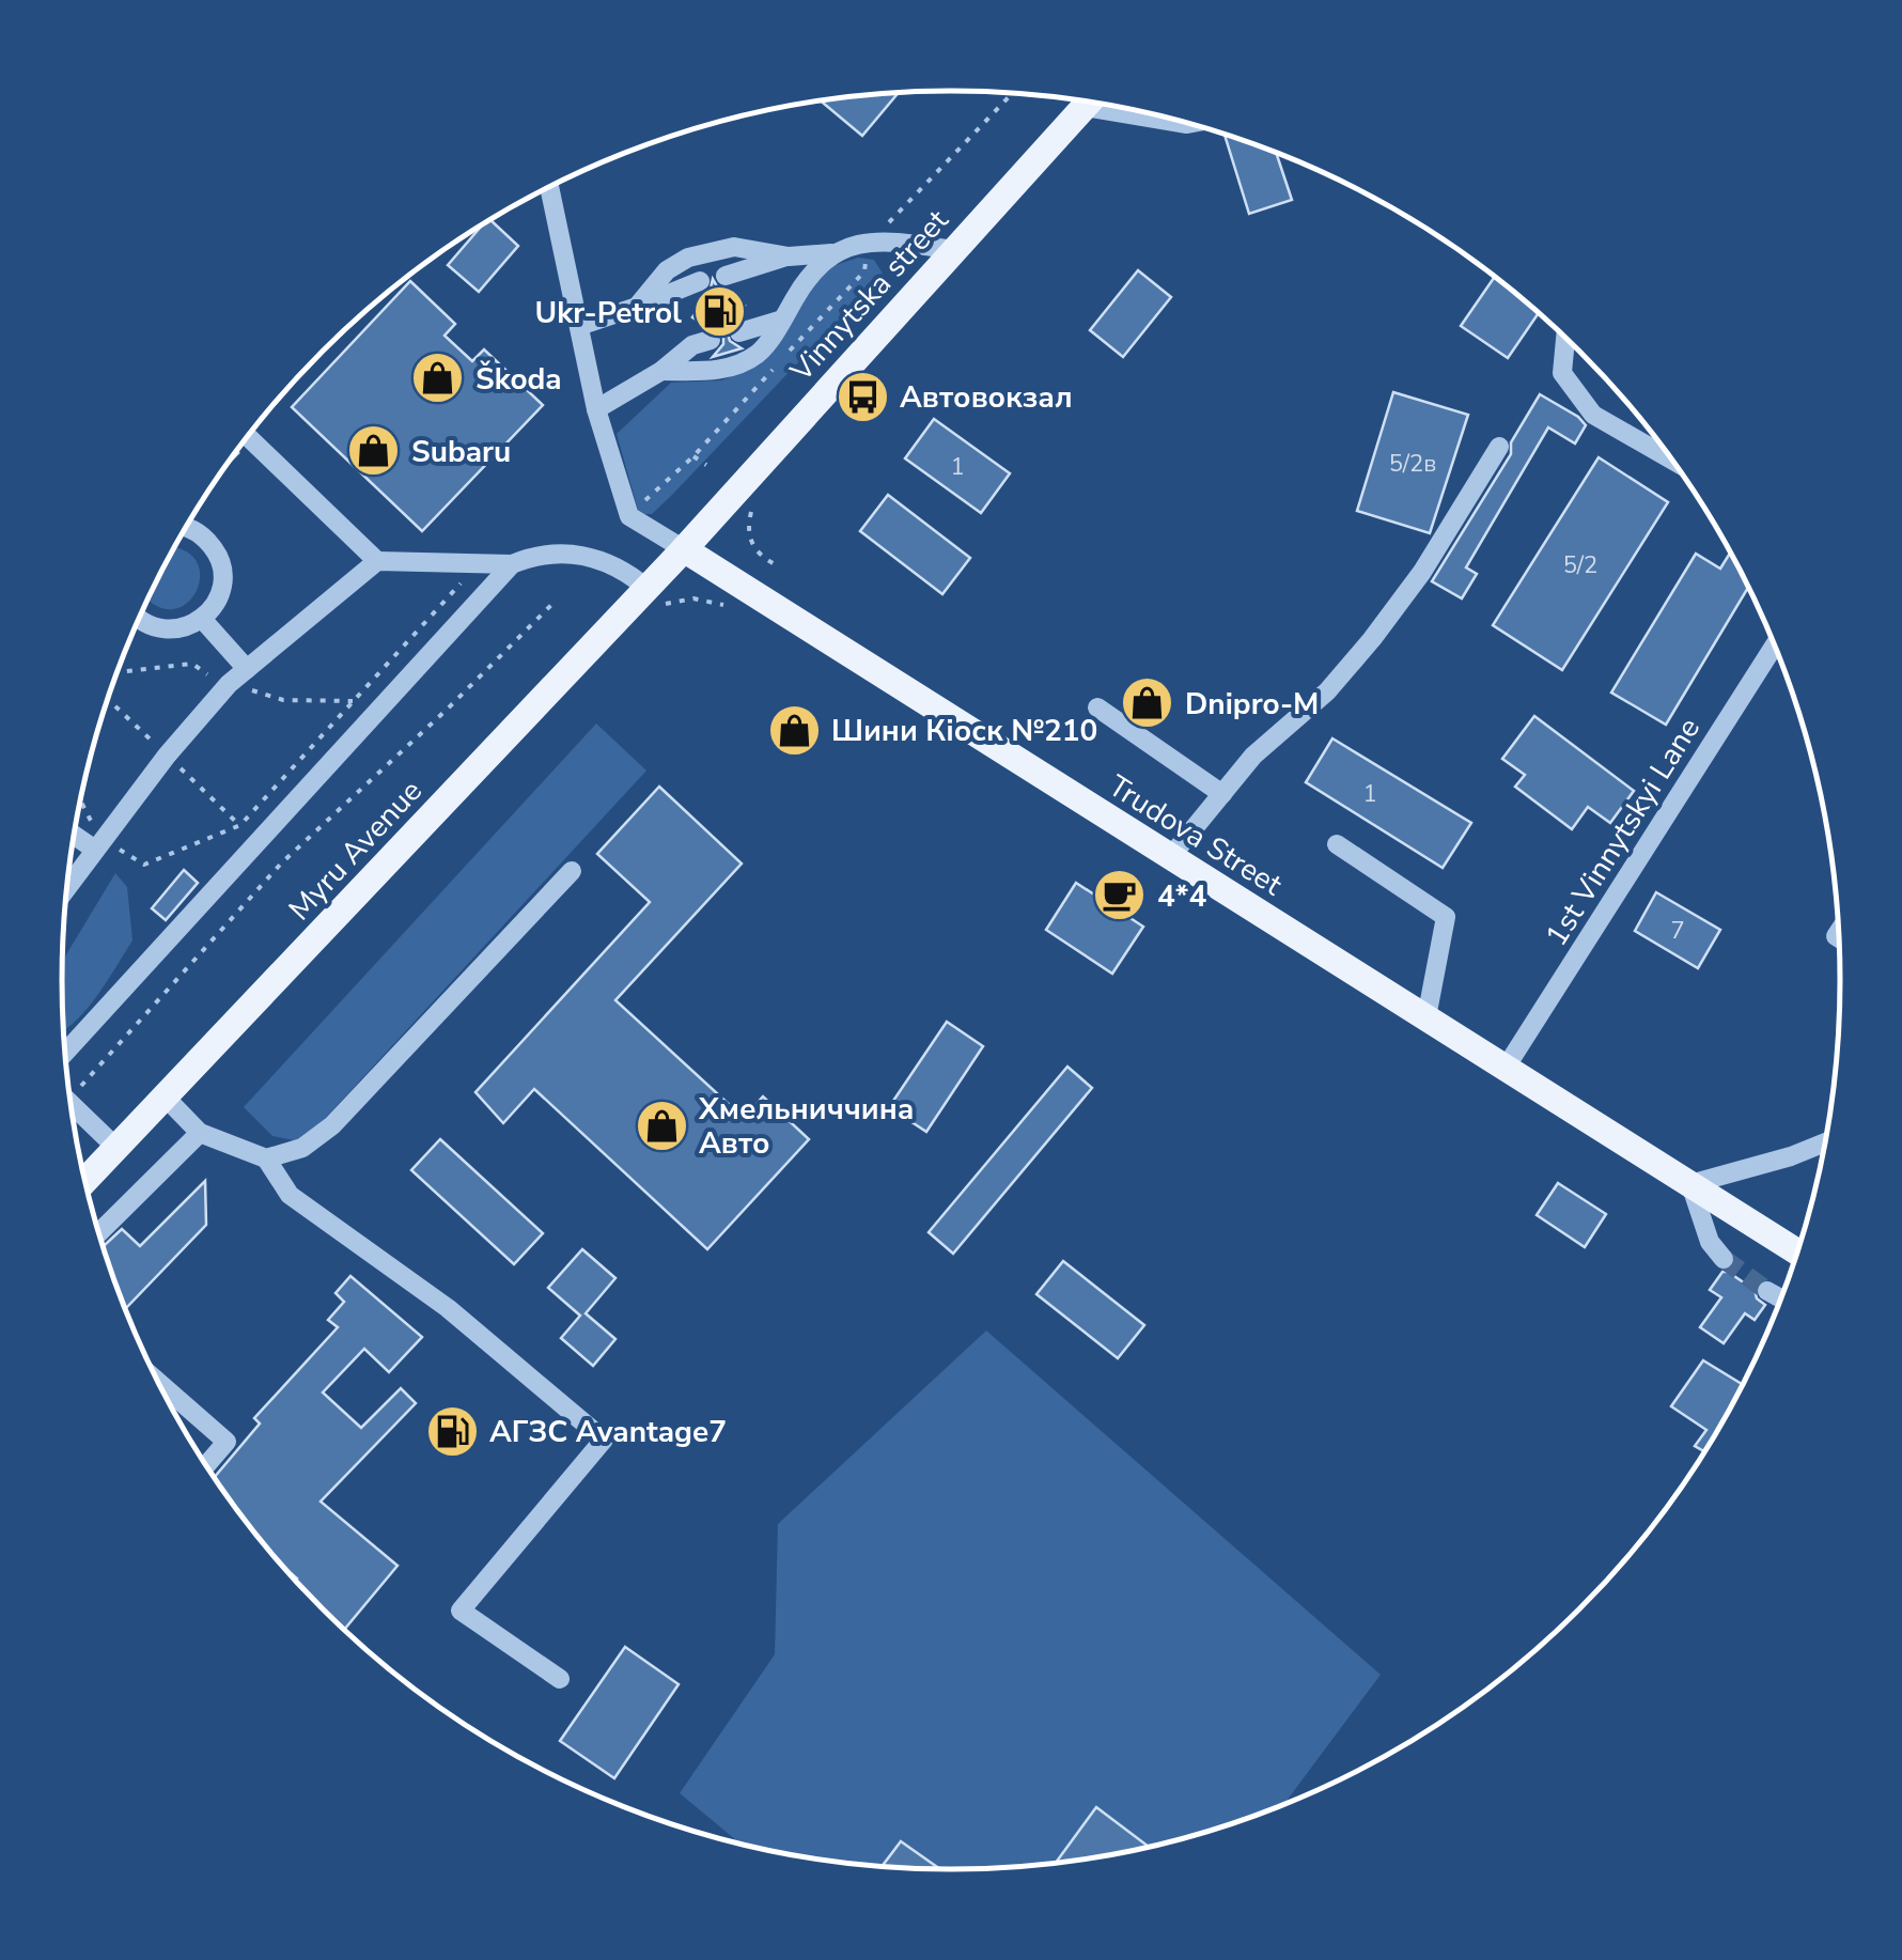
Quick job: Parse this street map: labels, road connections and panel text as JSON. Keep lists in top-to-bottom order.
{
  "streets": {
    "main road": ["Vinnytska street", "Trudova Street", "Myru Avenue"],
    "street": ["1st Vinnytskyi Lane"]
  },
  "crossings": [
    ["Vinnytska street", "Trudova Street"],
    ["Vinnytska street", "Myru Avenue"],
    ["1st Vinnytskyi Lane", "Trudova Street"],
    ["Trudova Street", "Myru Avenue"]
  ],
  "places": {
    "fuel station": ["Ukr-Petrol", "АГЗС Avantage7"],
    "shop": [
      "Škoda",
      "Subaru",
      "Dnipro-M",
      "Шини Кіоск №210",
      "Хмельниччина Авто"
    ],
    "bus stop": ["Автовокзал"],
    "cafe": ["4*4"]
  },
  "house_numbers": [
    "5/2в",
    "1",
    "5/2",
    "1",
    "7"
  ]
}
